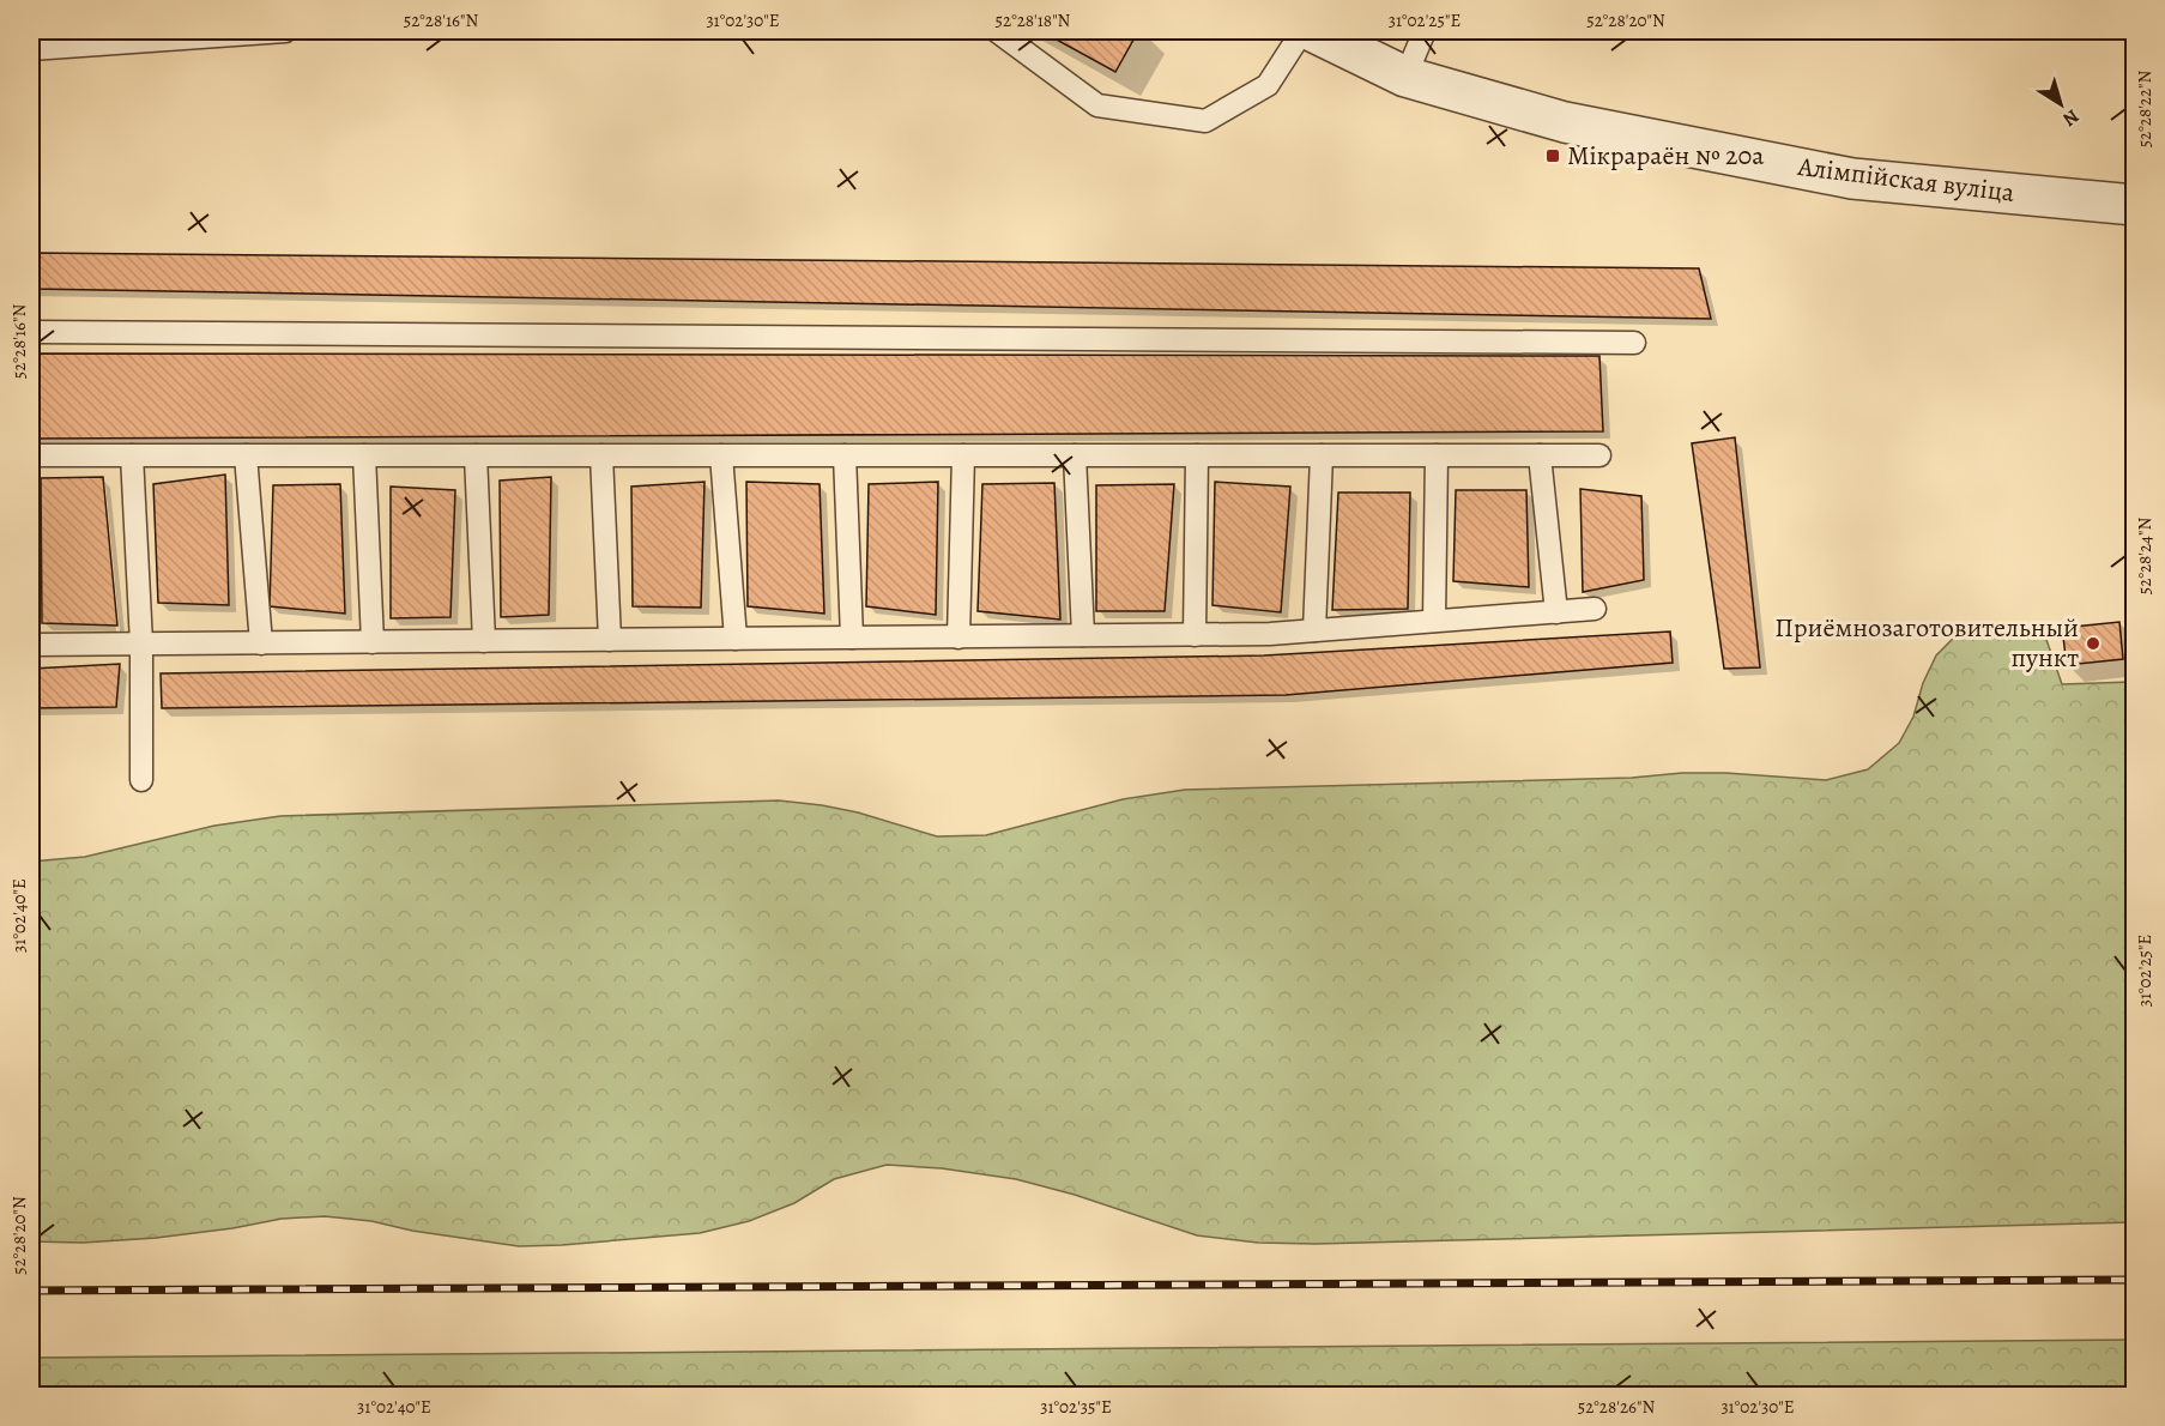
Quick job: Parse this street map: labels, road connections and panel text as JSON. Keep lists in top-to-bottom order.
{
  "streets": {
    "street": ["Алімпійская вуліца"]
  },
  "places": {
    "transit": ["Мікрараён № 20а"],
    "other": ["Приёмнозаготовительный пункт"]
  },
  "north": "bottom right",
  "coordinates": [
    "52°28'16\"N",
    "31°02'30\"E",
    "52°28'18\"N",
    "31°02'25\"E",
    "52°28'20\"N",
    "52°28'22\"N",
    "52°28'24\"N",
    "31°02'40\"E",
    "31°02'35\"E",
    "52°28'26\"N"
  ]
}
